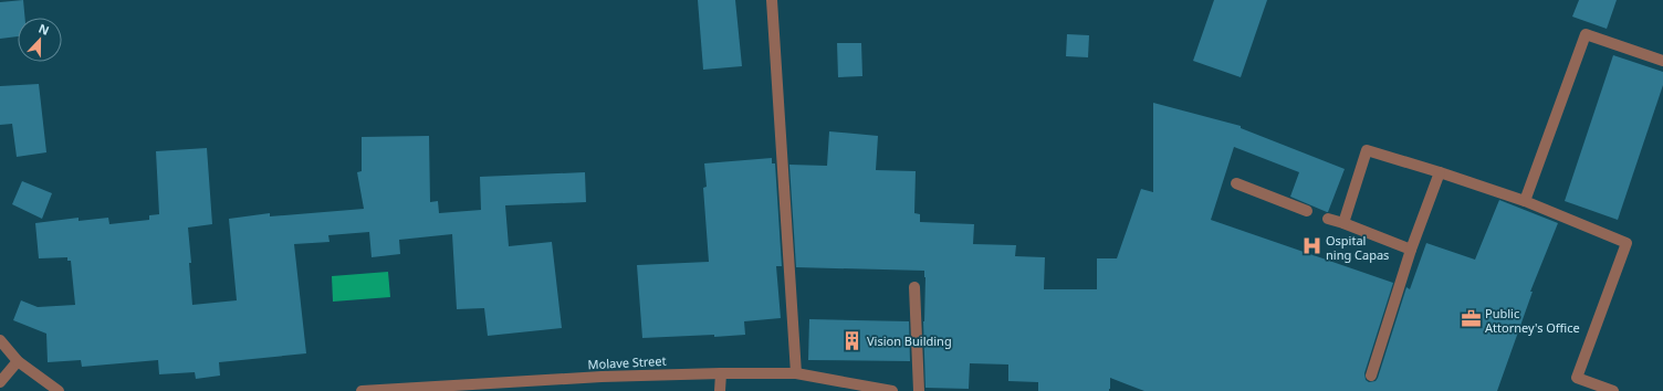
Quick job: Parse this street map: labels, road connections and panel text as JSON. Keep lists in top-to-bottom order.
{
  "streets": {
    "street": ["Molave Street"]
  },
  "places": {
    "hospital": ["Ospital ning Capas"],
    "office": ["Public Attorney's Office"],
    "building": ["Vision Building"]
  },
  "north": "top"
}
